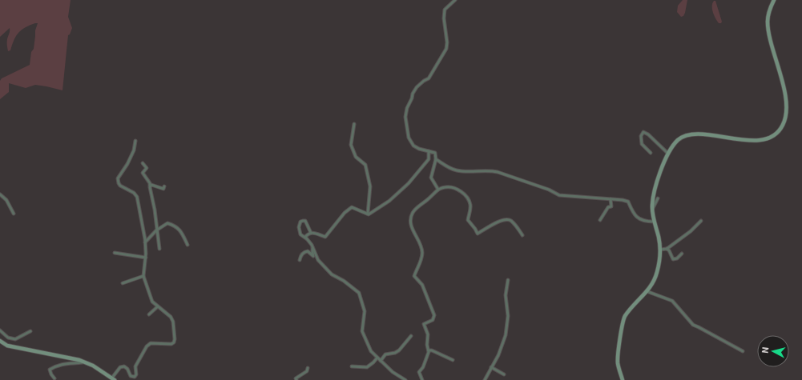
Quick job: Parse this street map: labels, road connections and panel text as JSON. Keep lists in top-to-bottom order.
{
  "north": "left"
}
